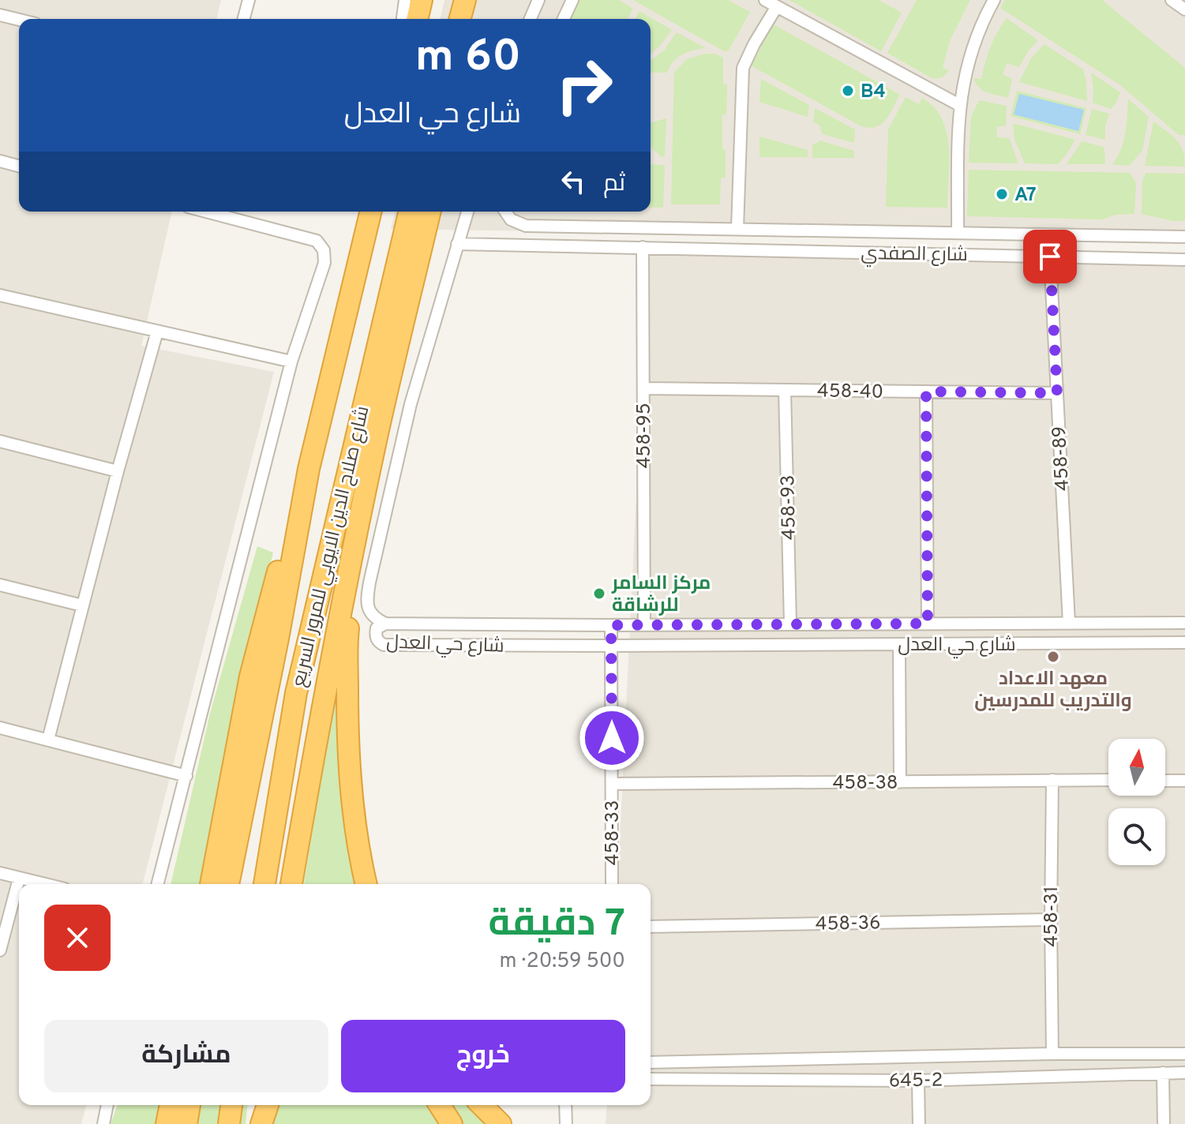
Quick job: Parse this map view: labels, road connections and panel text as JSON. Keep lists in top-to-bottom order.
{
  "streets": {
    "highway": ["شارع صلاح الدين الايوبي للمرور السريع"],
    "street": [
      "شارع الصفدي",
      "458-40",
      "458-95",
      "458-89",
      "458-93",
      "شارع حي العدل",
      "458-38",
      "458-33",
      "458-31",
      "458-36",
      "645-2"
    ]
  },
  "crossings": [
    ["شارع الصفدي", "458-95"],
    ["شارع الصفدي", "458-89"],
    ["458-40", "458-95"],
    ["458-40", "458-89"],
    ["458-40", "458-93"],
    ["458-95", "شارع حي العدل"],
    ["458-89", "شارع حي العدل"],
    ["458-93", "شارع حي العدل"],
    ["شارع حي العدل", "458-33"],
    ["458-38", "458-33"],
    ["458-38", "458-31"],
    ["458-31", "458-36"],
    ["458-31", "645-2"]
  ],
  "places": [
    "B4",
    "A7",
    "مركز السامر للرشاقة",
    "معهد الاعداد والتدريب للمدرسين"
  ],
  "north": "top",
  "page": {
    "turn": ["60 m", "شارع حي العدل"],
    "then": "ثم",
    "heading": ["7 دقيقة", "500 m · 20:59"],
    "buttons": ["خروج", "مشاركة"]
  }
}
